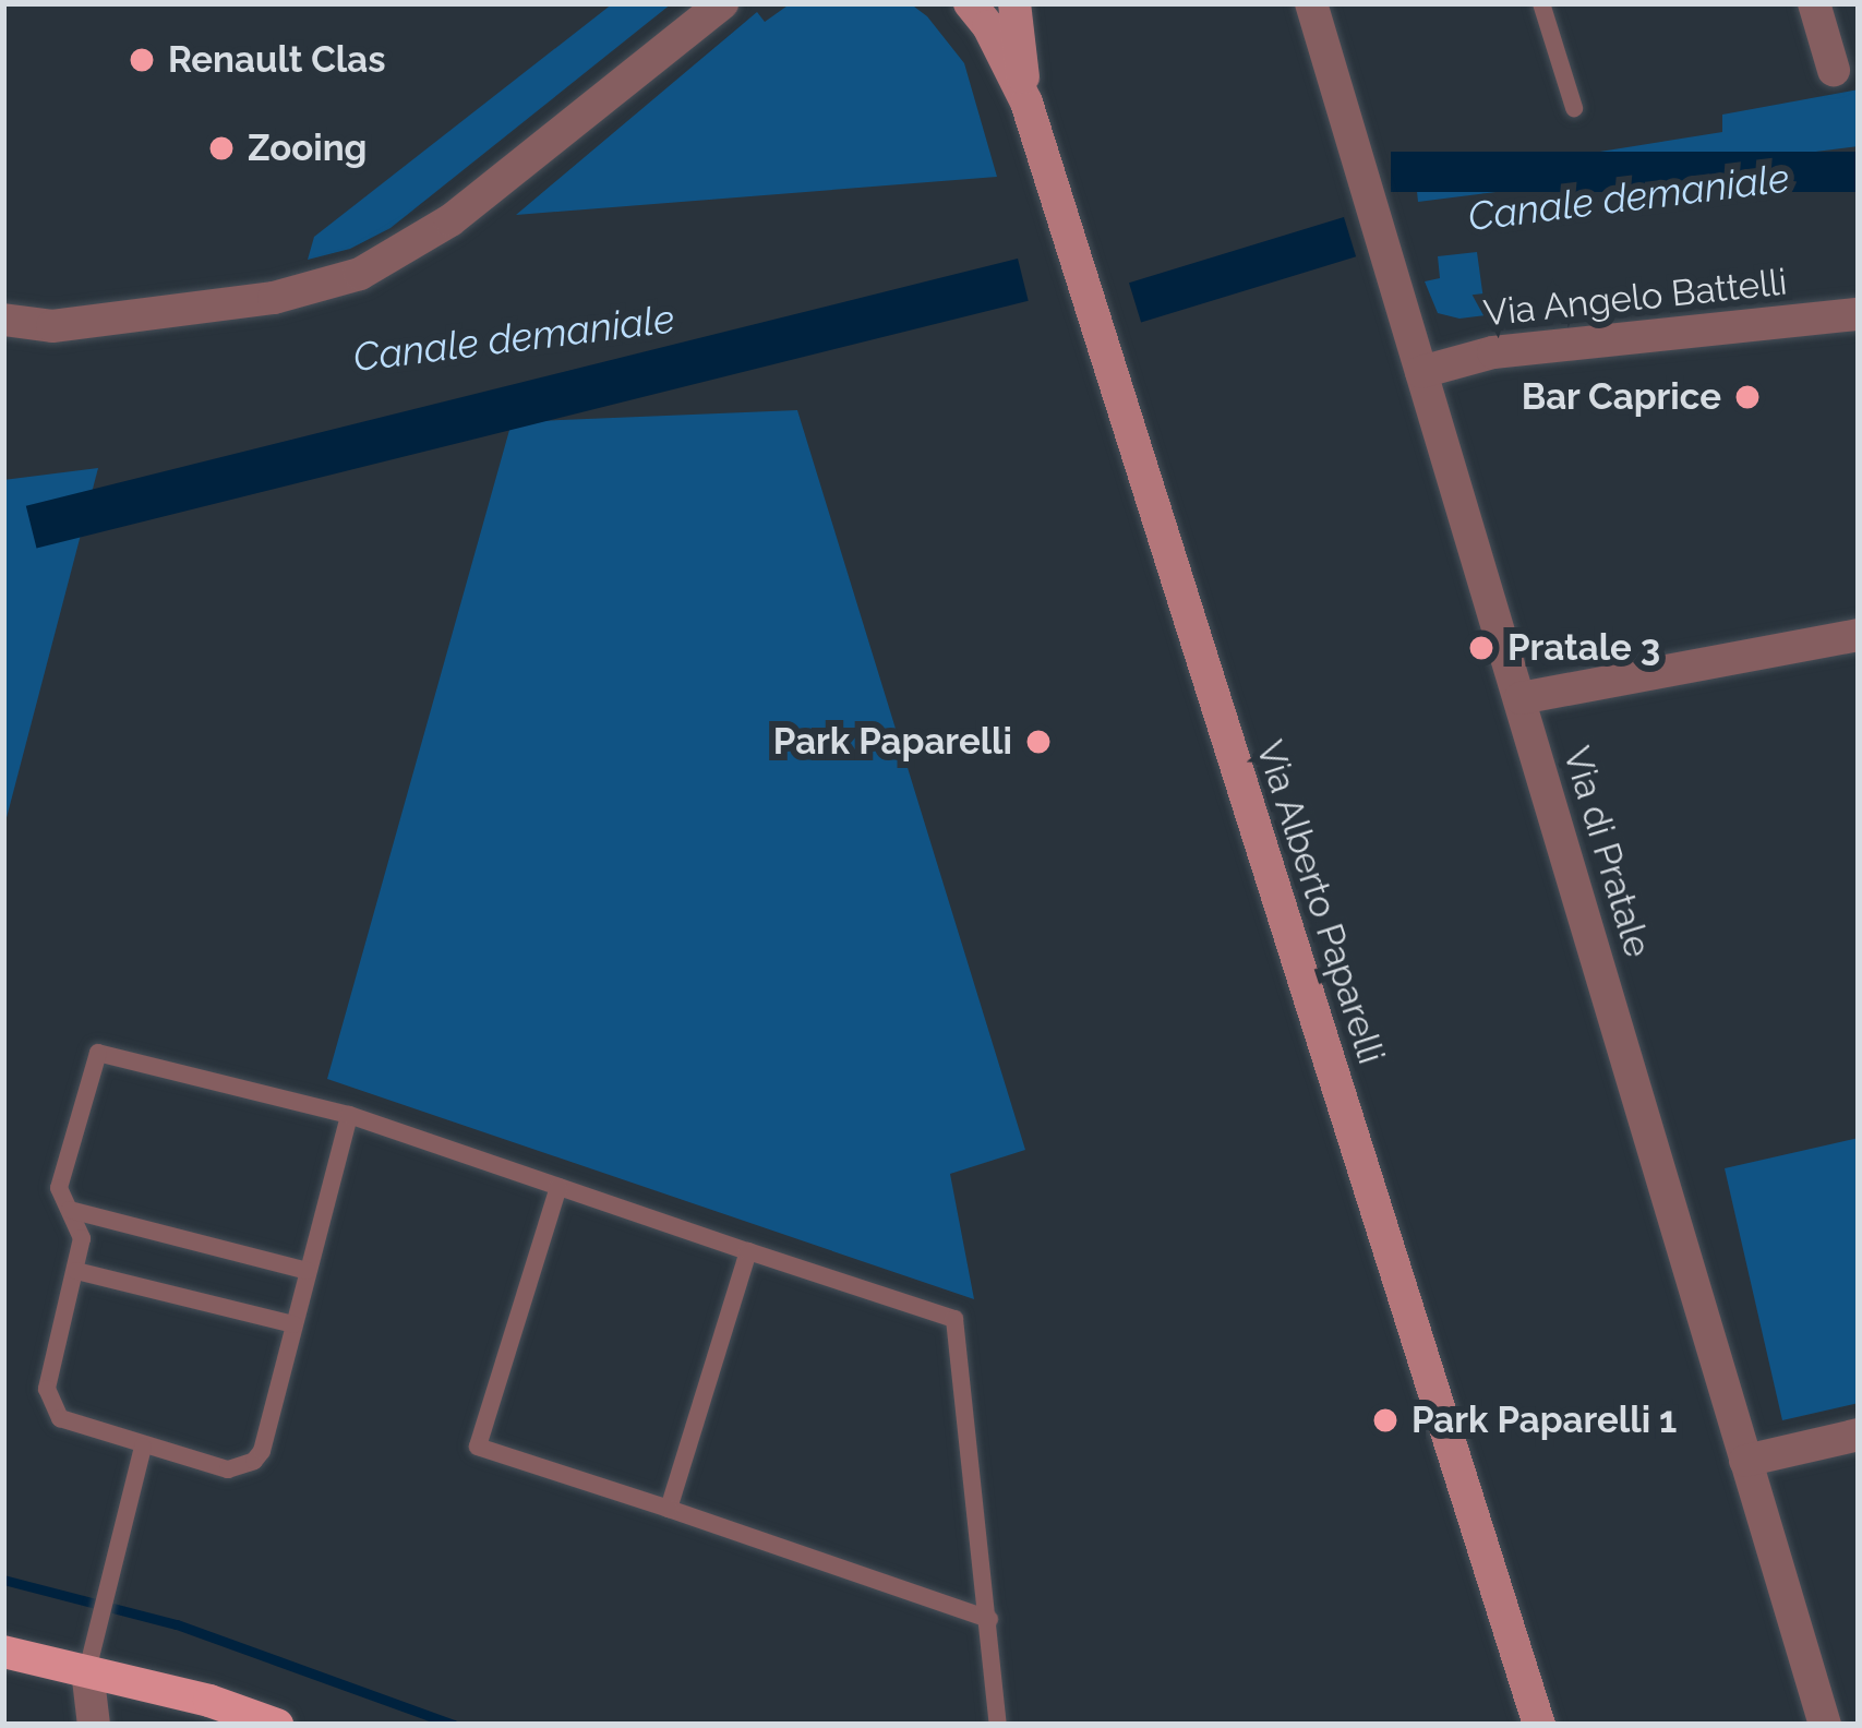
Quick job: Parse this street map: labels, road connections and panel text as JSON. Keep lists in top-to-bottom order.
{
  "streets": {
    "main road": ["Via Alberto Paparelli"],
    "street": ["Via Angelo Battelli", "Via di Pratale"]
  },
  "crossings": [
    ["Via Angelo Battelli", "Via di Pratale"]
  ],
  "water": ["Canale demaniale"],
  "places": [
    "Renault Clas",
    "Zooing",
    "Bar Caprice",
    "Pratale 3",
    "Park Paparelli",
    "Park Paparelli 1"
  ]
}
